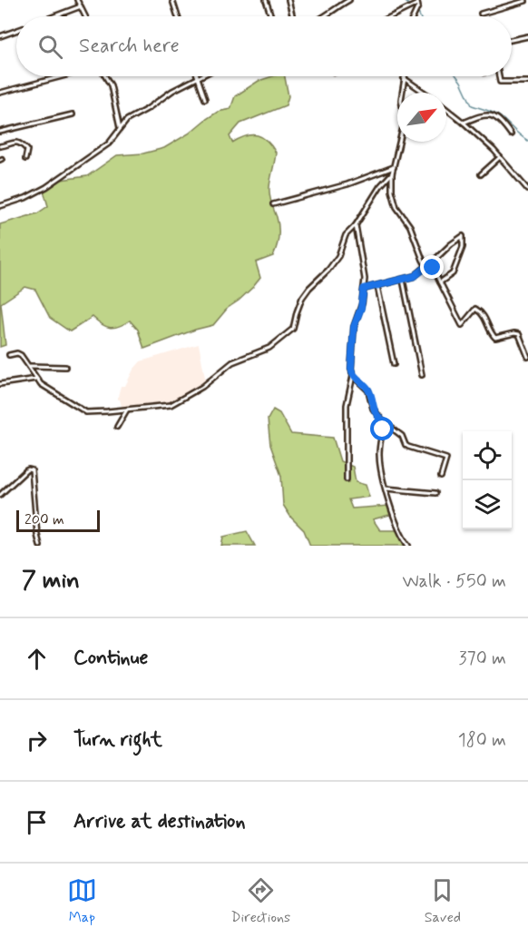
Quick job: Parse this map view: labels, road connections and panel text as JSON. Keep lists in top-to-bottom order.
{
  "scale_bar": "200 m",
  "north": "top right",
  "page": {
    "search": "Search here",
    "scale": "200 m",
    "heading": ["7 min", "Walk · 550 m"],
    "list": [
      ["Continue", "370 m"],
      ["Turn right", "180 m"],
      "Arrive at destination"
    ],
    "nav": ["Map", "Directions", "Saved"]
  }
}
